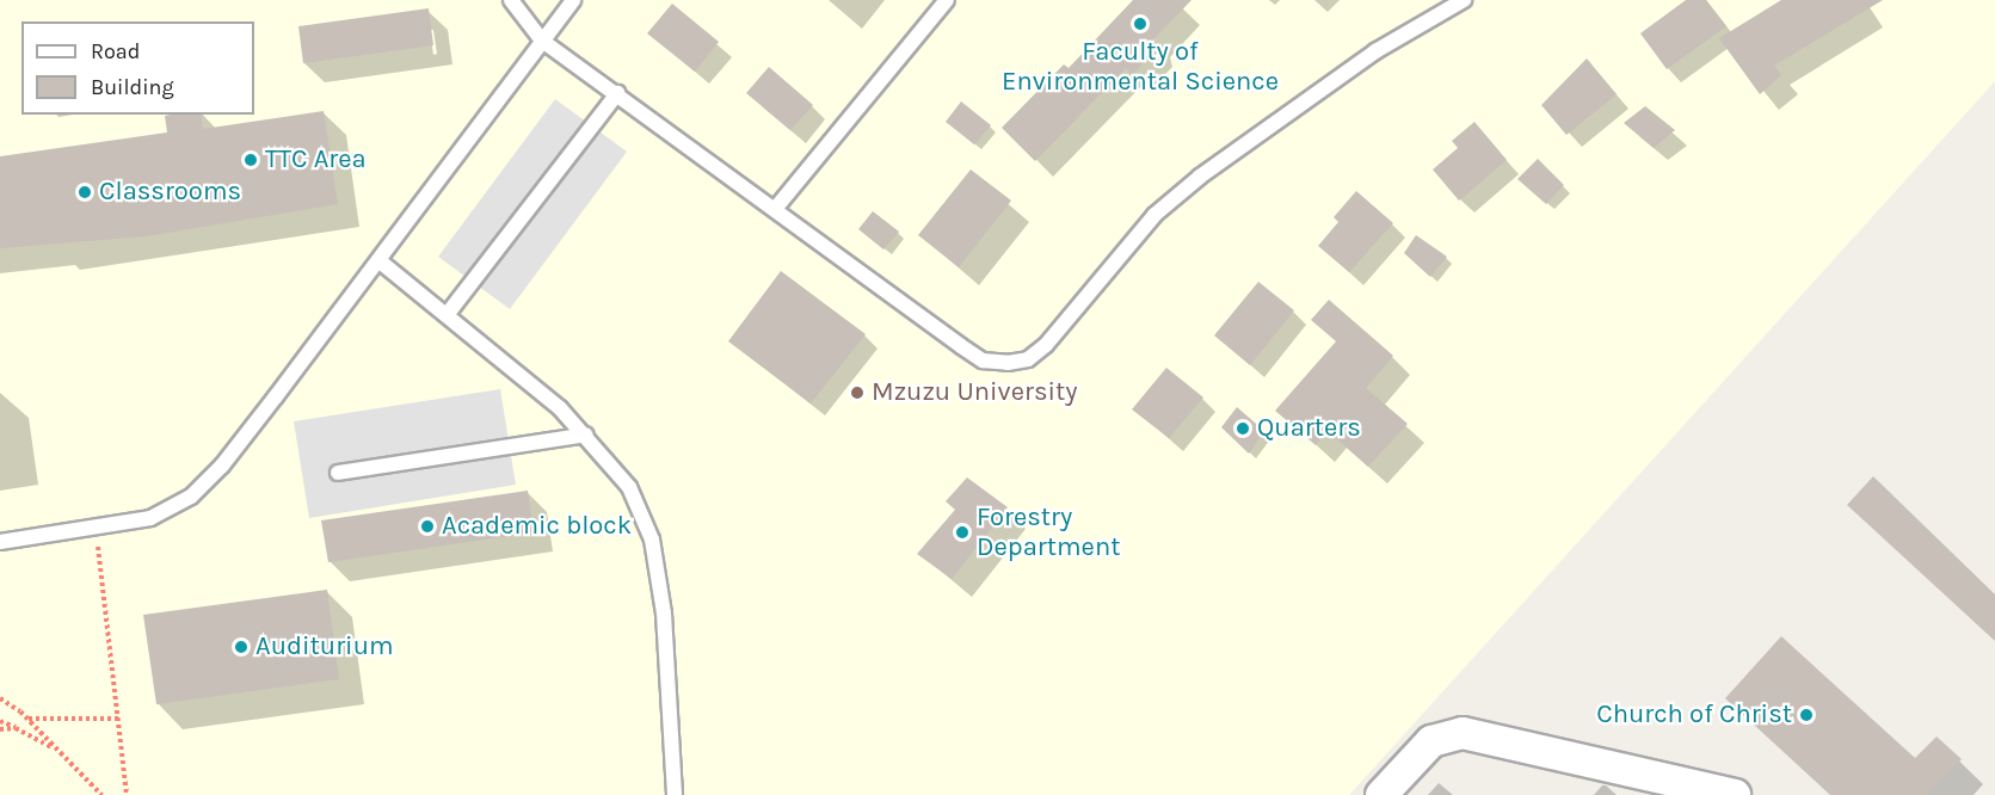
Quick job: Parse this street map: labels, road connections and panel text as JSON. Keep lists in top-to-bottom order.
{
  "places": [
    "Faculty of Environmental Science",
    "TTC Area",
    "Classrooms",
    "Mzuzu University",
    "Quarters",
    "Academic block",
    "Forestry Department",
    "Auditurium",
    "Church of Christ"
  ],
  "legend": ["Road", "Building"]
}
